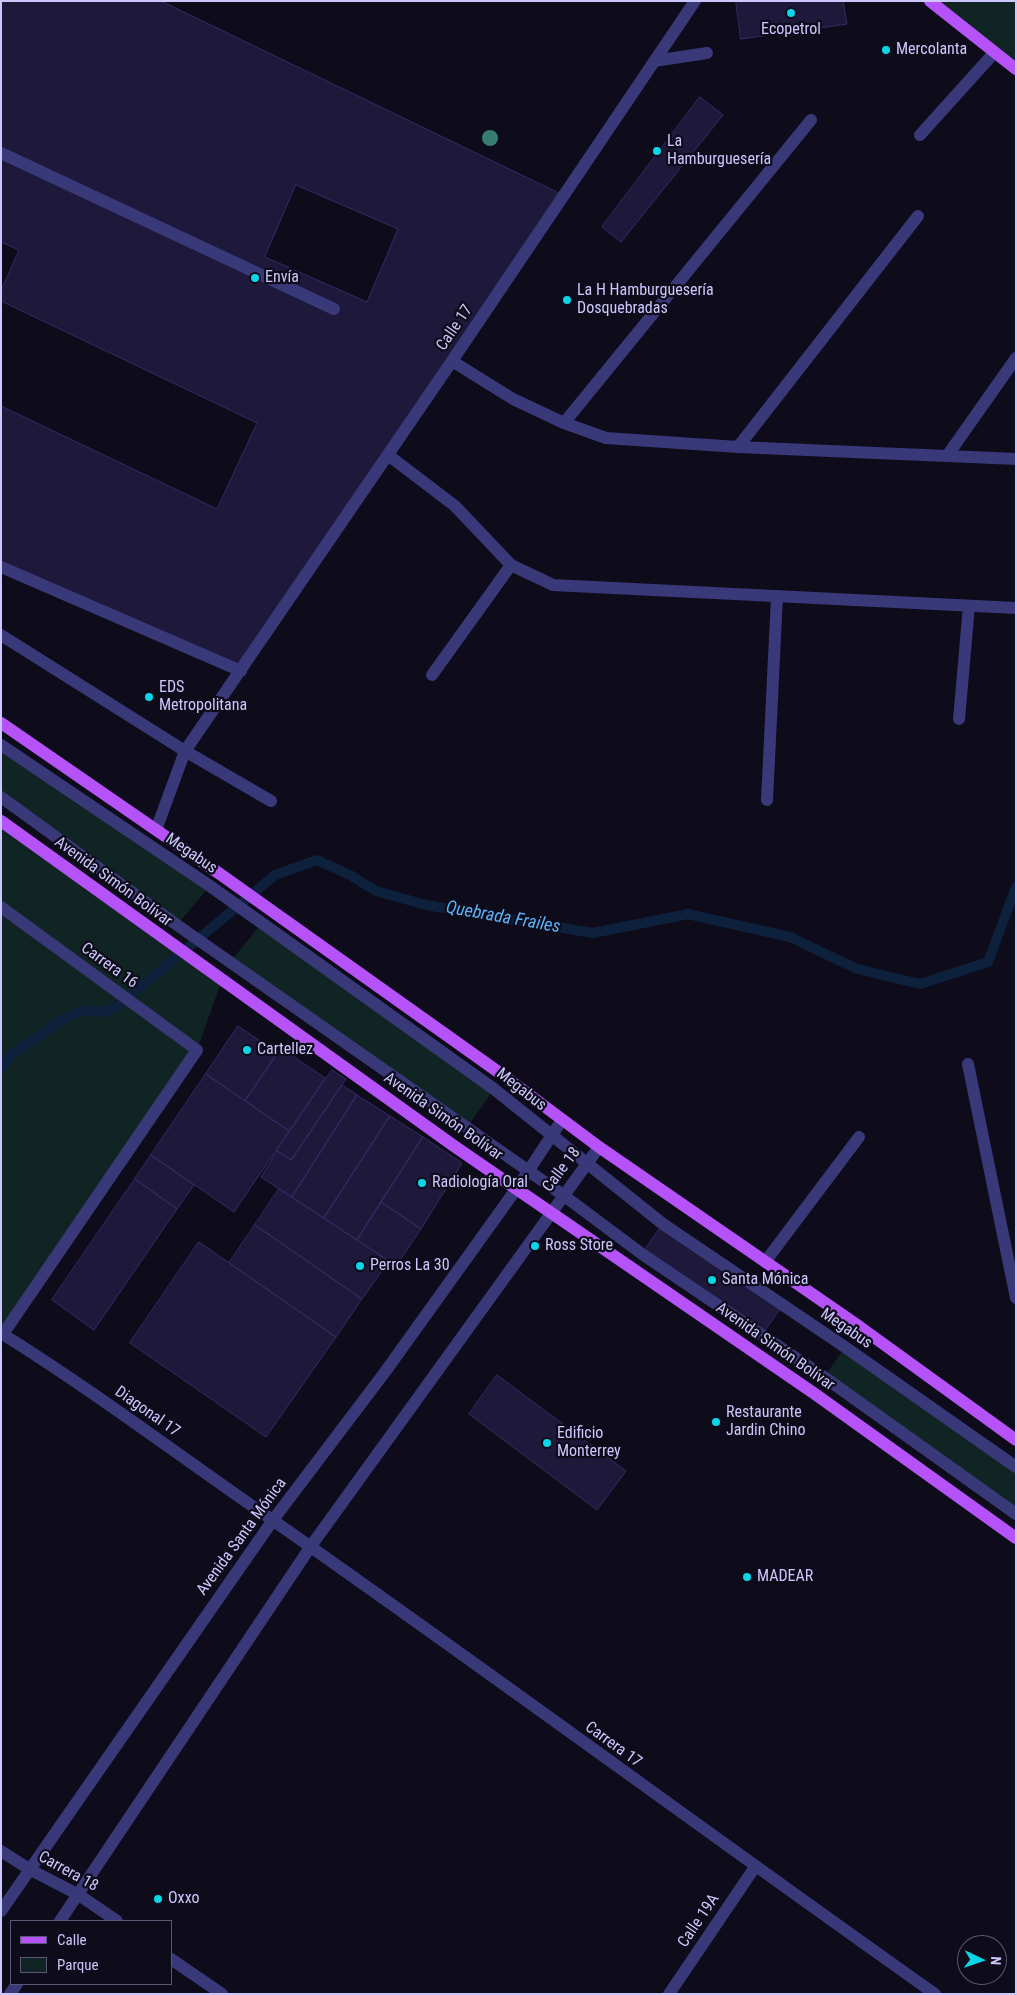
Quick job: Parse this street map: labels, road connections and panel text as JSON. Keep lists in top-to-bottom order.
{
  "streets": {
    "main road": ["Avenida Simón Bolívar"],
    "street": [
      "Calle 17",
      "Megabus",
      "Carrera 16",
      "Calle 18",
      "Diagonal 17",
      "Avenida Santa Mónica",
      "Carrera 17",
      "Carrera 18",
      "Calle 19A"
    ]
  },
  "crossings": [
    ["Megabus", "Calle 18"],
    ["Avenida Simón Bolívar", "Calle 18"],
    ["Avenida Simón Bolívar", "Avenida Santa Mónica"],
    ["Carrera 16", "Diagonal 17"],
    ["Calle 18", "Avenida Santa Mónica"],
    ["Diagonal 17", "Avenida Santa Mónica"],
    ["Diagonal 17", "Carrera 17"],
    ["Avenida Santa Mónica", "Carrera 17"],
    ["Avenida Santa Mónica", "Carrera 18"],
    ["Carrera 17", "Calle 19A"]
  ],
  "water": ["Quebrada Frailes"],
  "places": [
    "Ecopetrol",
    "Mercolanta",
    "La Hamburguesería",
    "Envía",
    "La H Hamburguesería Dosquebradas",
    "EDS Metropolitana",
    "Cartellez",
    "Radiología Oral",
    "Ross Store",
    "Perros La 30",
    "Santa Mónica",
    "Restaurante Jardin Chino",
    "Edificio Monterrey",
    "MADEAR",
    "Oxxo"
  ],
  "legend": ["Calle", "Parque"],
  "north": "right"
}
